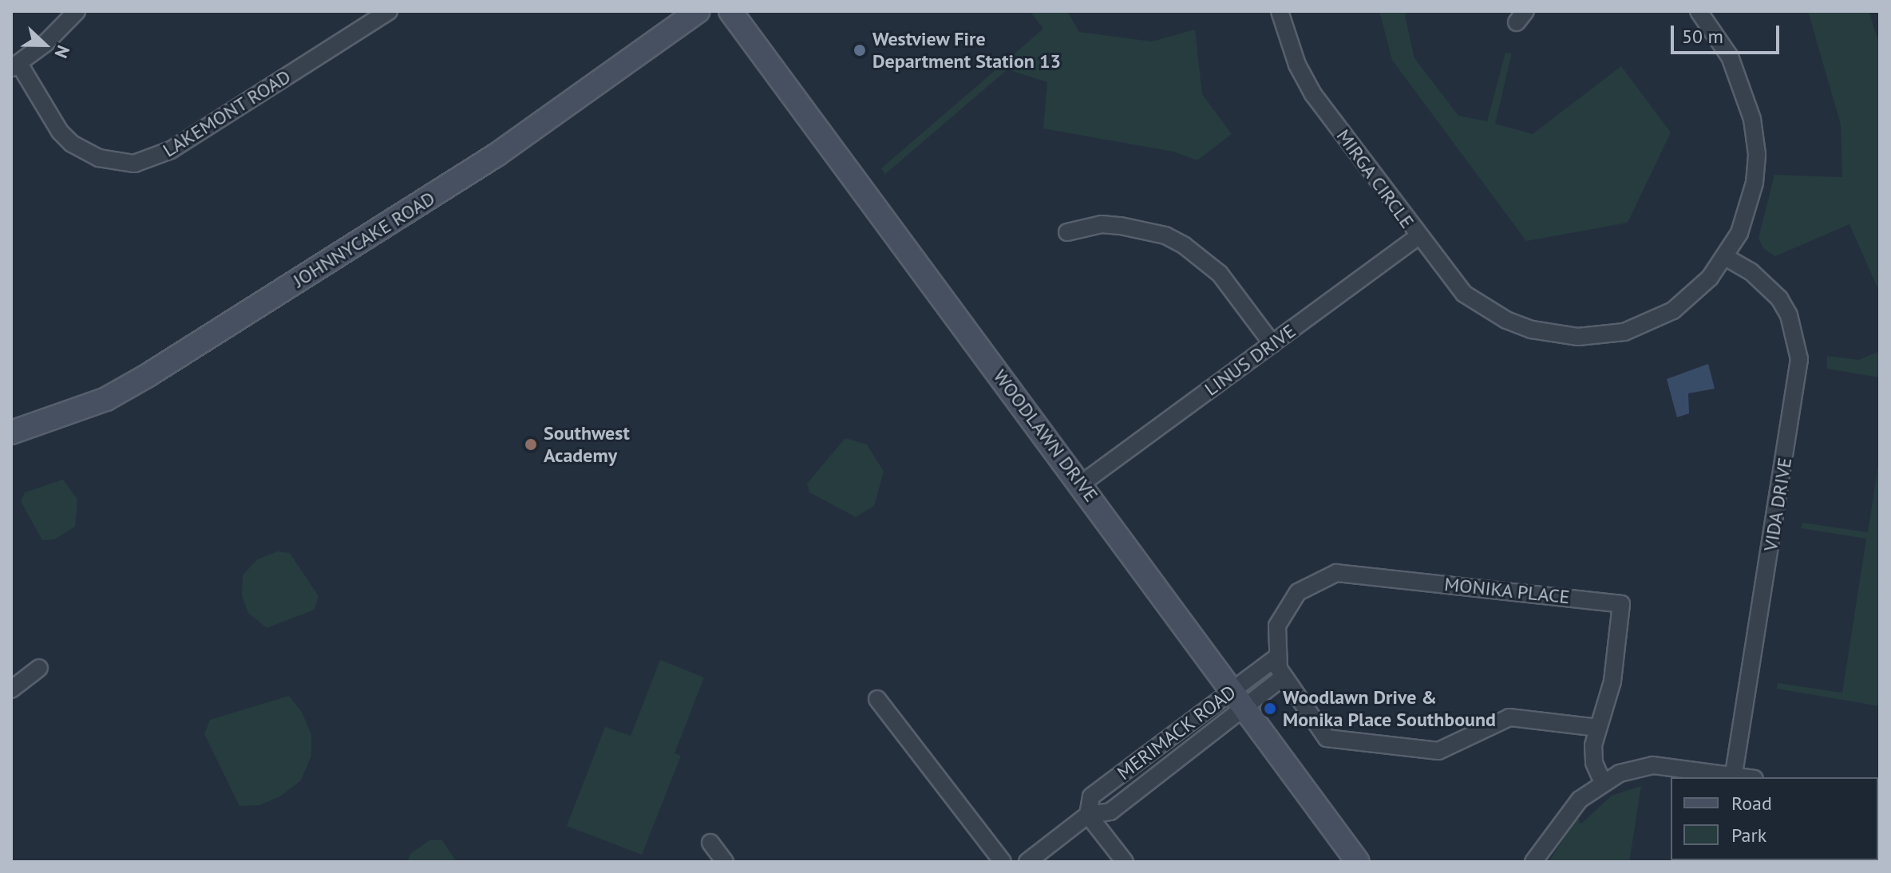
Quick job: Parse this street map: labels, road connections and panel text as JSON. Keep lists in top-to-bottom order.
{
  "streets": {
    "main road": ["JOHNNYCAKE ROAD", "WOODLAWN DRIVE"],
    "street": [
      "LAKEMONT ROAD",
      "MIRGA CIRCLE",
      "LINUS DRIVE",
      "VIDA DRIVE",
      "MONIKA PLACE",
      "MERIMACK ROAD"
    ]
  },
  "crossings": [
    ["MIRGA CIRCLE", "LINUS DRIVE"],
    ["MIRGA CIRCLE", "VIDA DRIVE"],
    ["LINUS DRIVE", "WOODLAWN DRIVE"],
    ["WOODLAWN DRIVE", "MERIMACK ROAD"],
    ["MONIKA PLACE", "MERIMACK ROAD"]
  ],
  "places": ["Westview Fire Department Station 13", "Southwest Academy", "Woodlawn Drive & Monika Place Southbound"],
  "legend": ["Road", "Park"],
  "scale_bar": "50 m",
  "north": "right"
}
